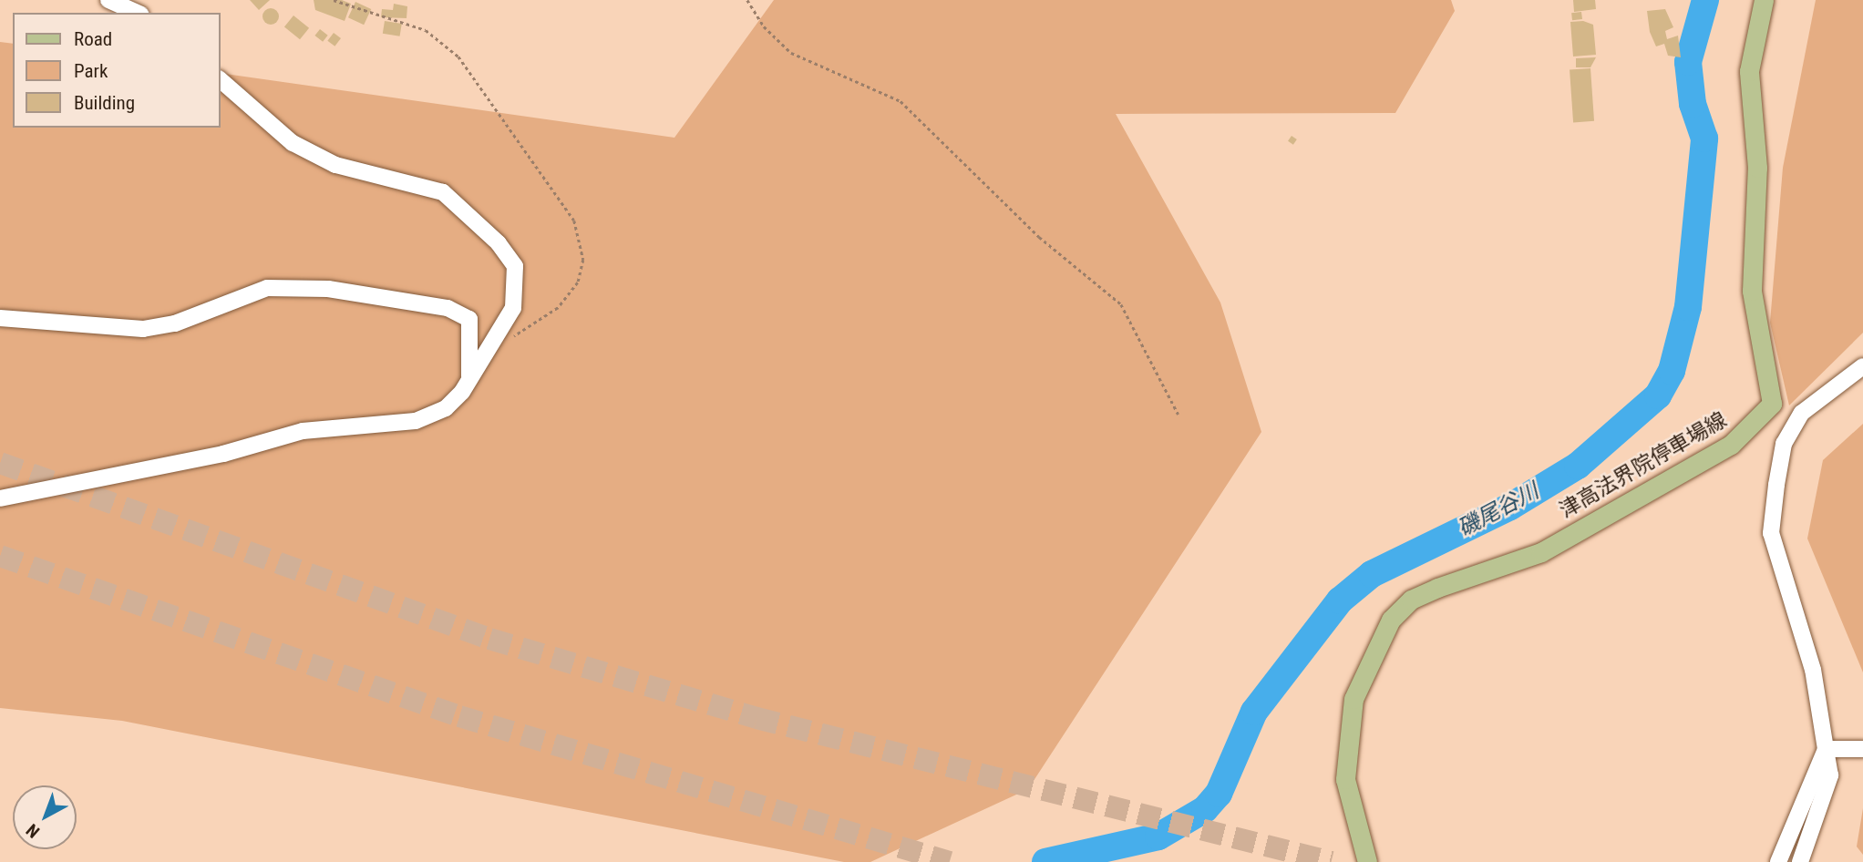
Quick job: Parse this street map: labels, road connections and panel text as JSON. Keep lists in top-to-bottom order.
{
  "streets": {
    "main road": ["津高法界院停車場線"]
  },
  "water": ["磯尾谷川"],
  "legend": ["Road", "Park", "Building"],
  "north": "bottom left"
}
